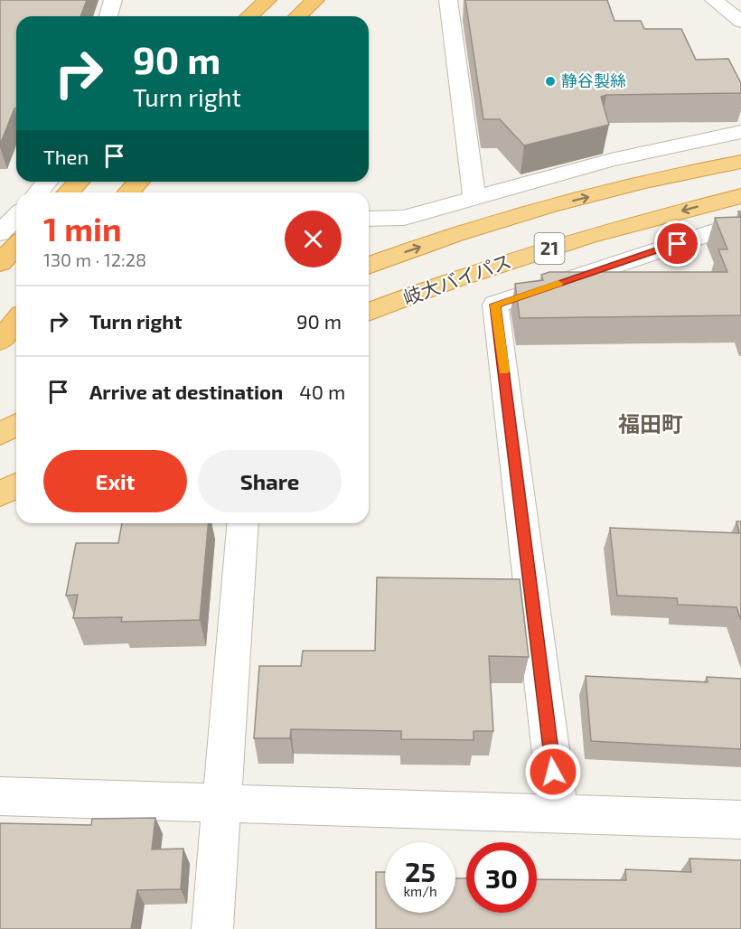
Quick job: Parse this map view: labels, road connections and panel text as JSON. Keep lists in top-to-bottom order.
{
  "streets": {
    "highway": ["21", "岐大バイパス"]
  },
  "districts": ["福田町"],
  "places": ["静谷製絲"],
  "page": {
    "turn": ["90 m", "Turn right"],
    "then": "Then",
    "heading": ["1 min", "130 m · 12:28"],
    "list": [
      {
        "name": "Turn right",
        "value": "90 m"
      },
      {
        "name": "Arrive at destination",
        "value": "40 m"
      }
    ],
    "buttons": ["Exit", "Share"],
    "speed": "25 km/h",
    "limit": "30"
  }
}
